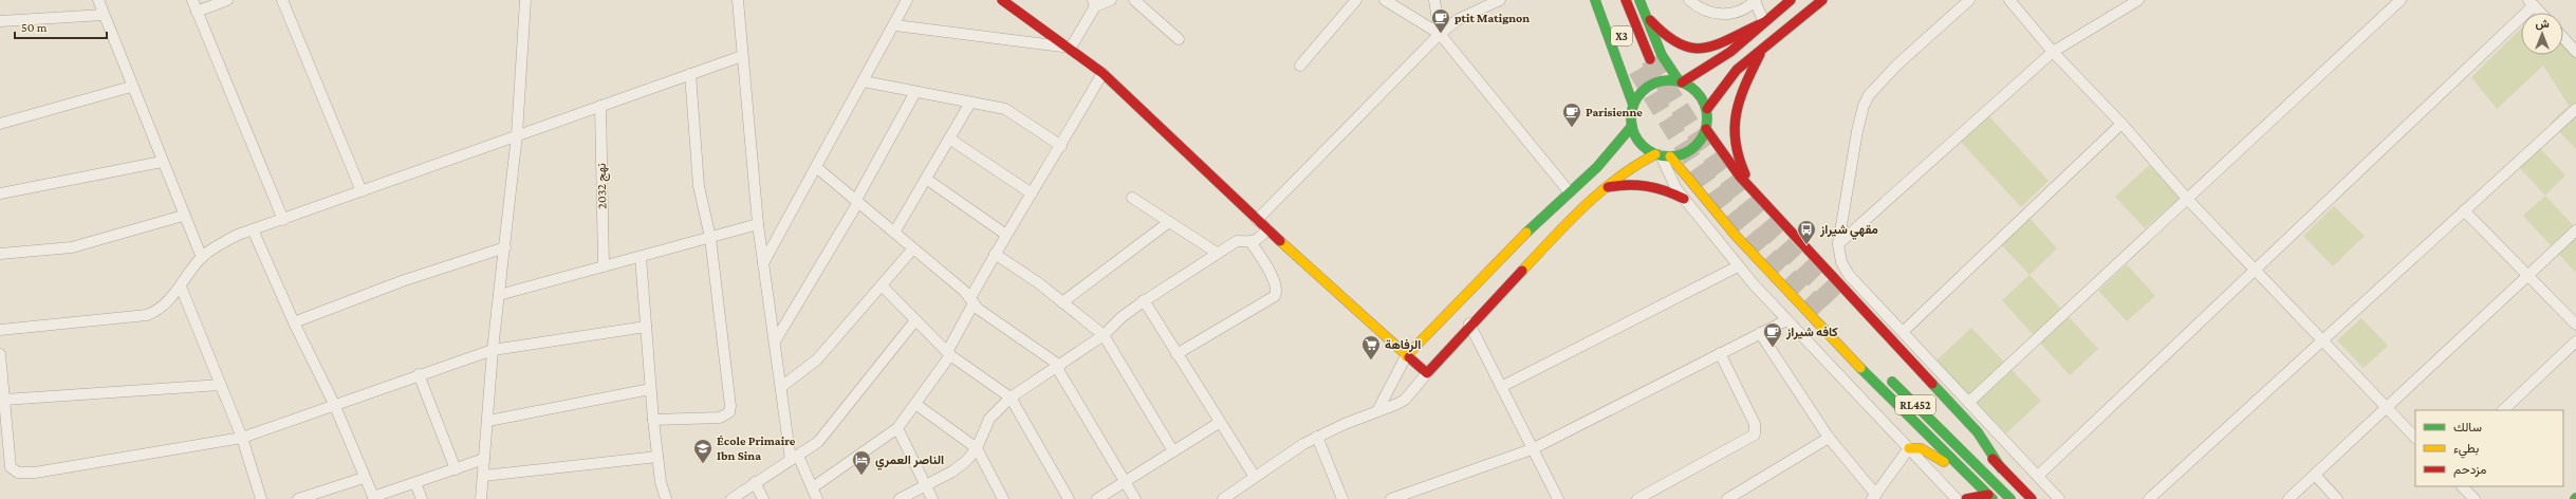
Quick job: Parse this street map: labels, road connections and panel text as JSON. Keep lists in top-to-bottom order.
{
  "streets": {
    "main road": ["X3", "RL452"],
    "street": ["نهج 2032"]
  },
  "places": {
    "cafe": ["ptit Matignon", "Parisienne", "کافه شيراز"],
    "bus stop": ["مقهي شيراز"],
    "supermarket": ["الرفاهة"],
    "school or university": ["École Primaire Ibn Sina"],
    "hotel": ["الناصر العمري"]
  },
  "legend": ["سالك", "بطيء", "مزدحم"],
  "scale_bar": "50 m",
  "north": "top"
}
